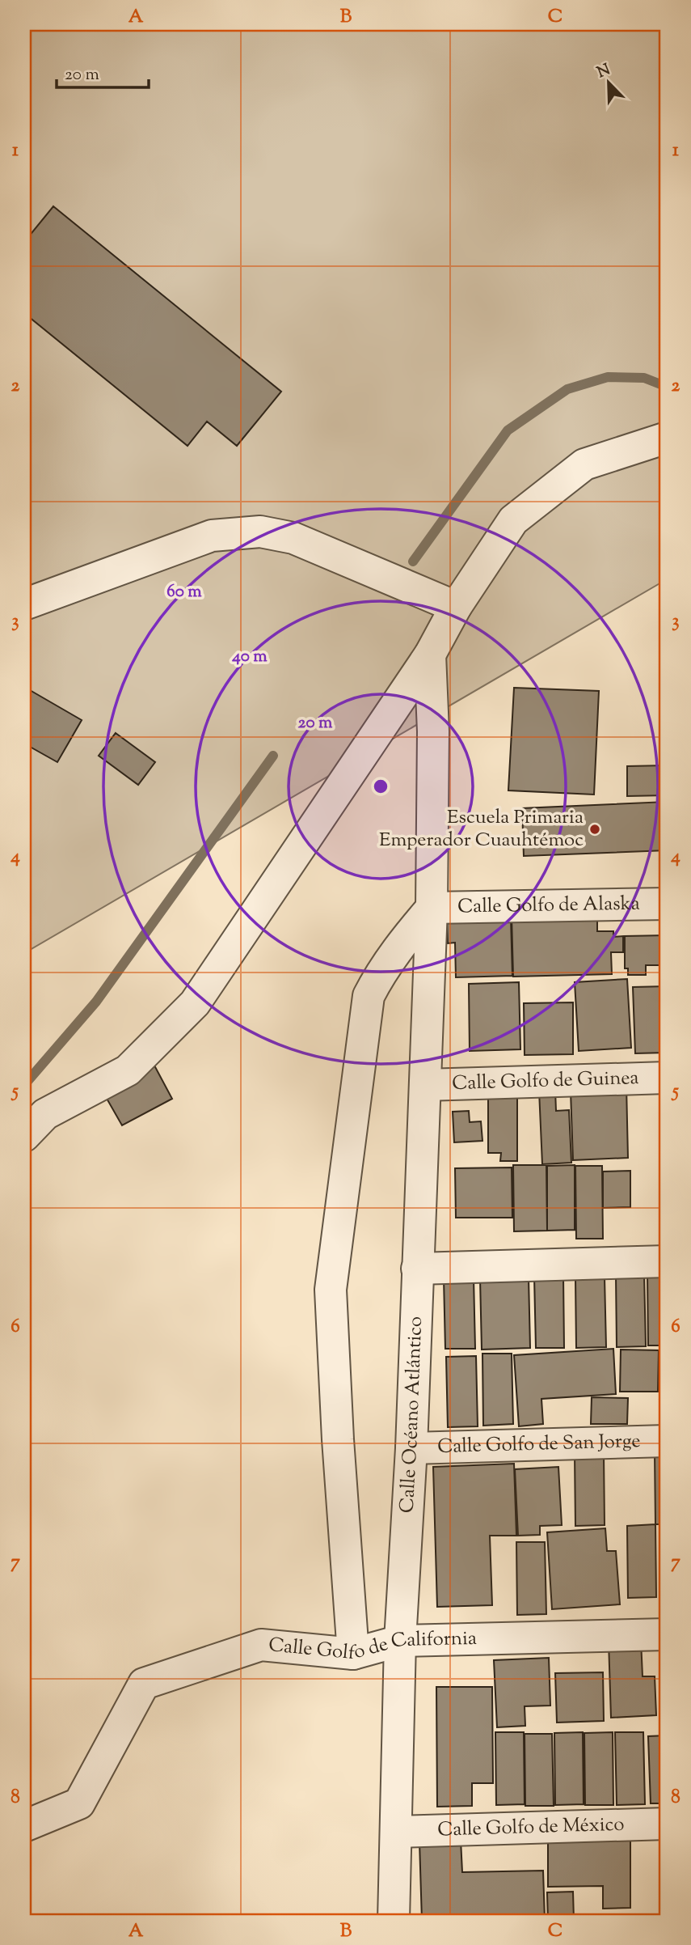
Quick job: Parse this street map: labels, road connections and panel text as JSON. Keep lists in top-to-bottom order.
{
  "streets": {
    "street": [
      "Calle Golfo de Alaska",
      "Calle Golfo de Guinea",
      "Calle Océano Atlántico",
      "Calle Golfo de San Jorge",
      "Calle Golfo de California",
      "Calle Golfo de México"
    ]
  },
  "crossings": [
    ["Calle Golfo de Alaska", "Calle Océano Atlántico"],
    ["Calle Golfo de Guinea", "Calle Océano Atlántico"],
    ["Calle Océano Atlántico", "Calle Golfo de San Jorge"],
    ["Calle Océano Atlántico", "Calle Golfo de California"],
    ["Calle Océano Atlántico", "Calle Golfo de México"]
  ],
  "places": ["Escuela Primaria Emperador Cuauhtémoc"],
  "scale_bar": "20 m",
  "north": "top left",
  "grid": {
    "columns": ["A", "B", "C"],
    "rows": [
      "1",
      "2",
      "3",
      "4",
      "5",
      "6",
      "7",
      "8"
    ]
  },
  "rings": ["60 m", "40 m", "20 m"]
}
